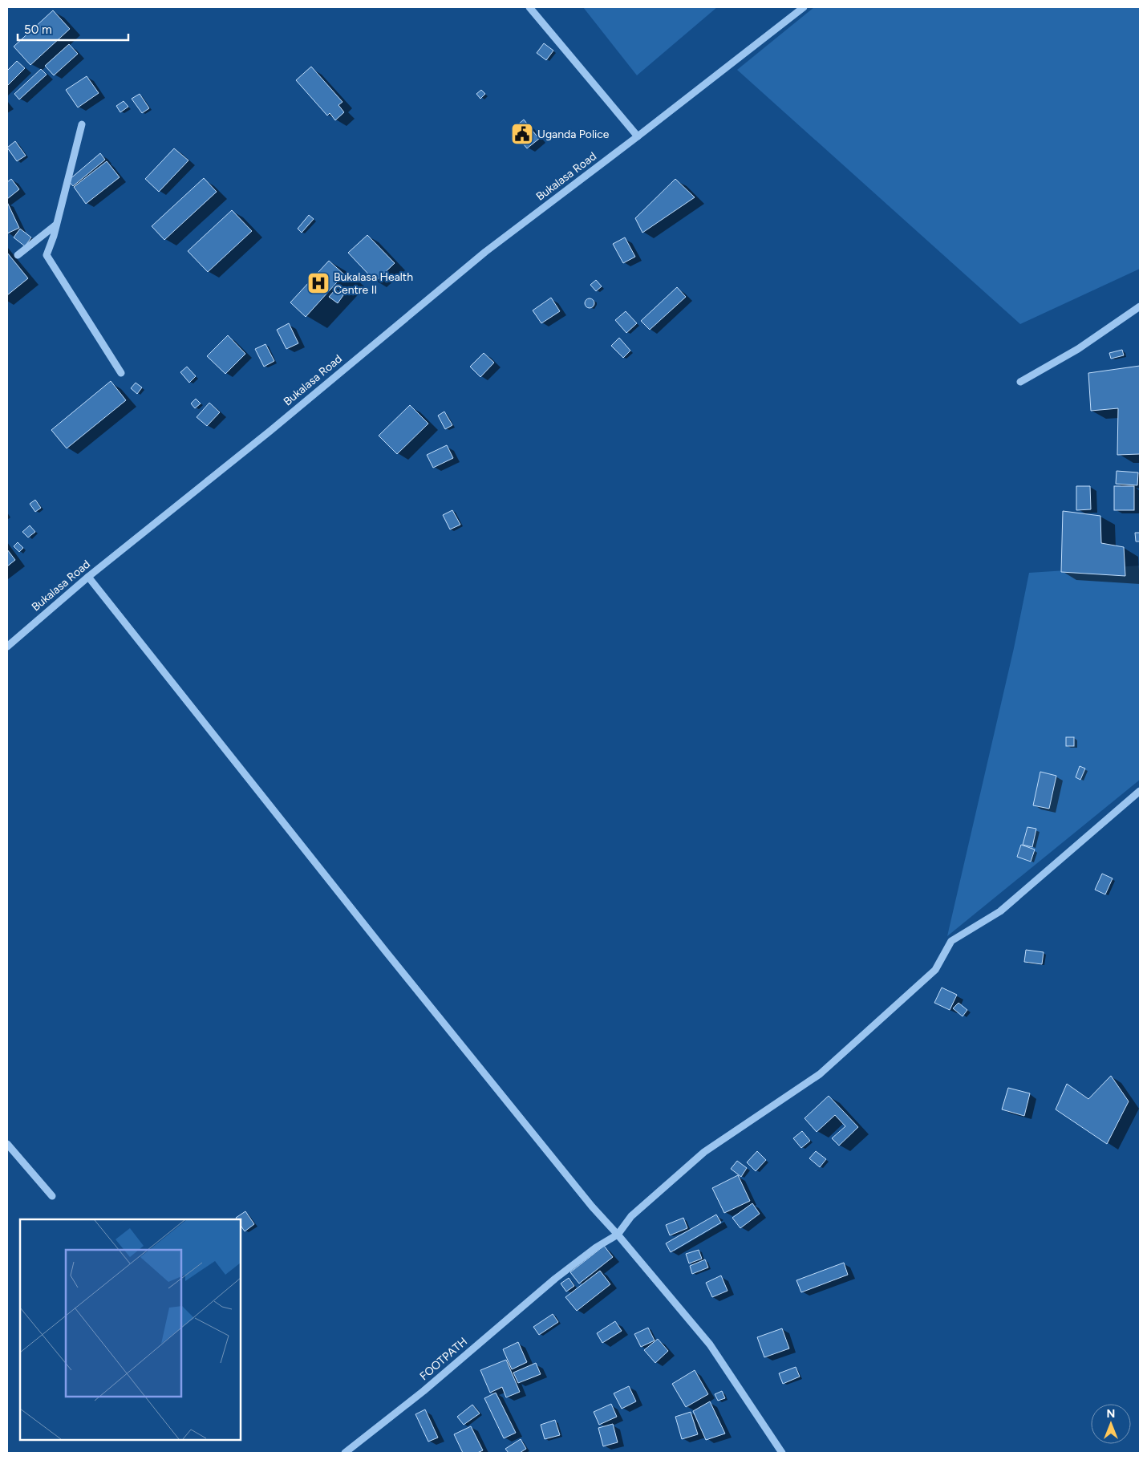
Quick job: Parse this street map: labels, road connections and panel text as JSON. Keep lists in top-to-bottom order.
{
  "streets": {
    "street": ["Bukalasa Road", "FOOTPATH"]
  },
  "places": {
    "public building": ["Uganda Police"],
    "hospital": ["Bukalasa Health Centre II"]
  },
  "scale_bar": "50 m",
  "north": "top"
}
